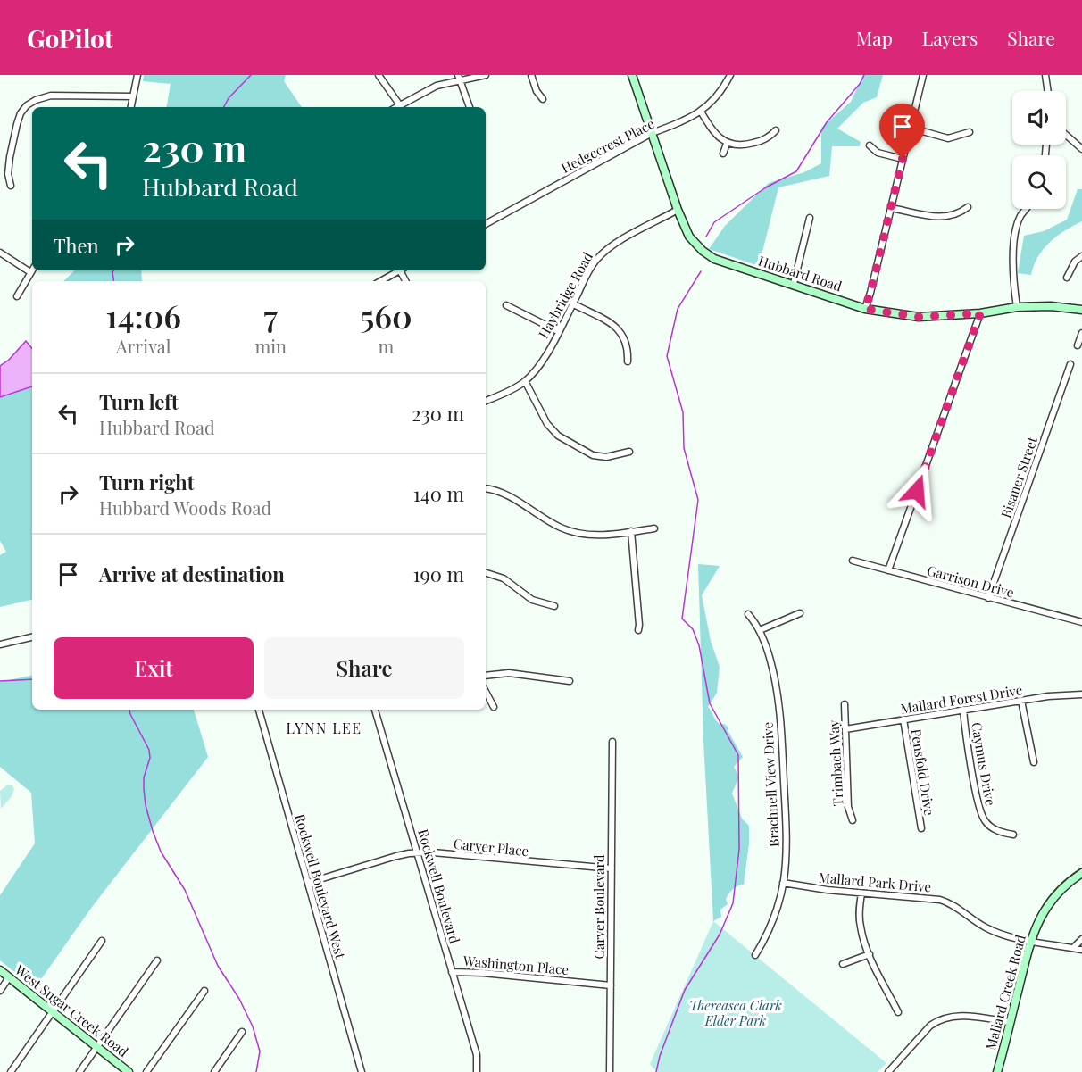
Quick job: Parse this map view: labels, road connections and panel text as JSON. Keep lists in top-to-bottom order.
{
  "streets": {
    "main road": ["Hubbard Road", "Mallard Creek Road", "West Sugar Creek Road"],
    "street": [
      "Hedgecrest Place",
      "Haybridge Road",
      "Bisaner Street",
      "Garrison Drive",
      "Mallard Forest Drive",
      "Trimbach Way",
      "Caymus Drive",
      "Pensfold Drive",
      "Brachnell View Drive",
      "Carver Place",
      "Mallard Park Drive",
      "Rockwell Boulevard West",
      "Rockwell Boulevard",
      "Carver Boulevard",
      "Washington Place"
    ]
  },
  "crossings": [
    ["Hedgecrest Place", "Hubbard Road"],
    ["Hubbard Road", "Haybridge Road"],
    ["Bisaner Street", "Garrison Drive"],
    ["Mallard Forest Drive", "Trimbach Way"],
    ["Mallard Forest Drive", "Caymus Drive"],
    ["Mallard Forest Drive", "Pensfold Drive"],
    ["Brachnell View Drive", "Mallard Park Drive"],
    ["Carver Place", "Rockwell Boulevard West"],
    ["Carver Place", "Rockwell Boulevard"],
    ["Carver Place", "Carver Boulevard"],
    ["Mallard Park Drive", "Mallard Creek Road"],
    ["Rockwell Boulevard", "Washington Place"],
    ["Carver Boulevard", "Washington Place"]
  ],
  "districts": ["LYNN LEE"],
  "parks": ["Thereasea Clark Elder Park"],
  "page": {
    "header": "GoPilot",
    "nav": ["Map", "Layers", "Share"],
    "turn": ["230 m", "Hubbard Road"],
    "then": "Then",
    "eta": [
      "14:06",
      "Arrival",
      "7",
      "min",
      "560",
      "m"
    ],
    "list": [
      {
        "name": "Turn left",
        "note": "Hubbard Road",
        "value": "230 m"
      },
      {
        "name": "Turn right",
        "note": "Hubbard Woods Road",
        "value": "140 m"
      },
      {
        "name": "Arrive at destination",
        "value": "190 m"
      }
    ],
    "buttons": ["Exit", "Share"]
  }
}
